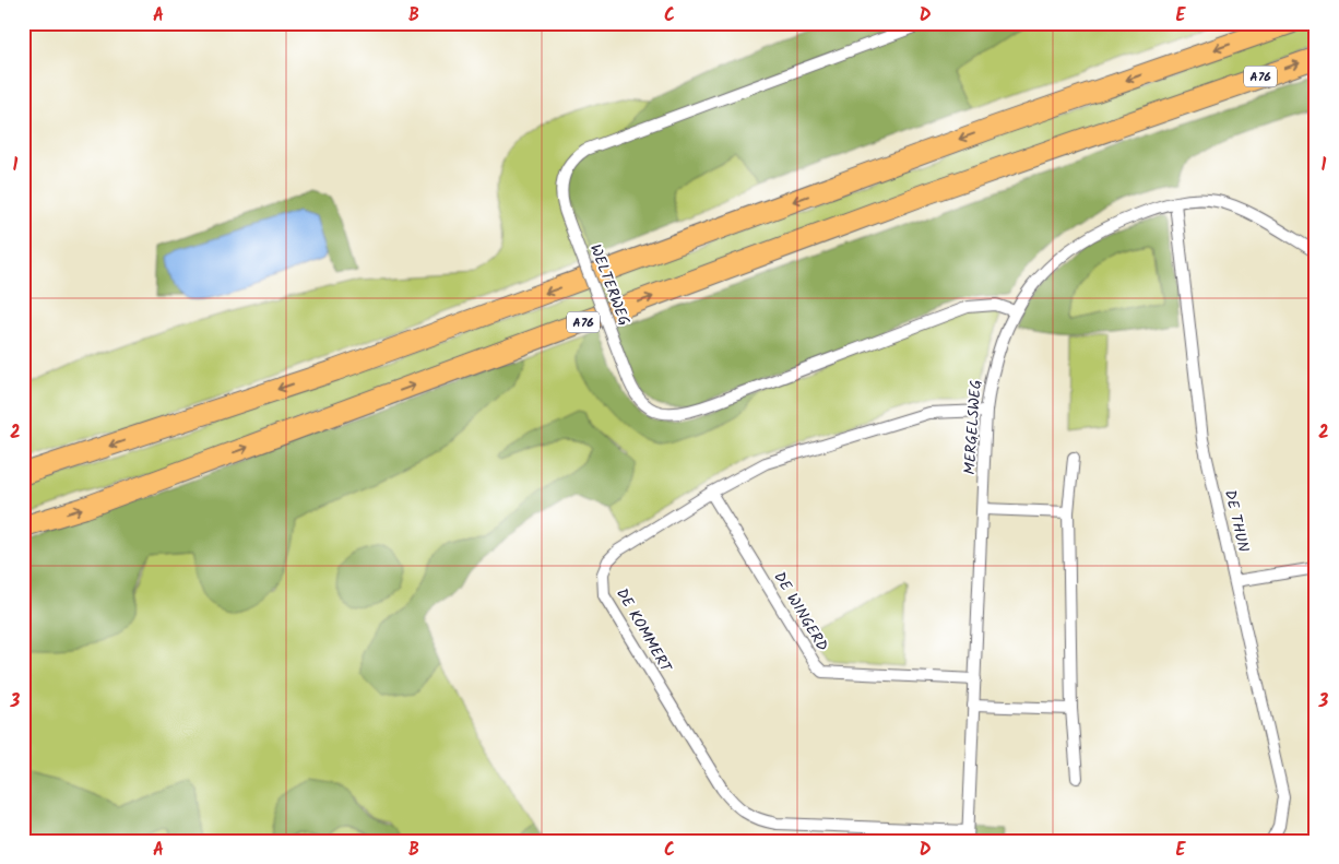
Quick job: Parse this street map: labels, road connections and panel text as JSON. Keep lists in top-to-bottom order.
{
  "streets": {
    "highway": ["A76"],
    "street": [
      "WELTERWEG",
      "MERGELSWEG",
      "DE THUN",
      "DE WINGERD",
      "DE KOMMERT"
    ]
  },
  "crossings": [
    ["WELTERWEG", "MERGELSWEG"],
    ["MERGELSWEG", "DE THUN"],
    ["MERGELSWEG", "DE WINGERD"],
    ["MERGELSWEG", "DE KOMMERT"],
    ["DE WINGERD", "DE KOMMERT"]
  ],
  "grid": {
    "columns": [
      "A",
      "B",
      "C",
      "D",
      "E"
    ],
    "rows": ["1", "2", "3"]
  }
}
